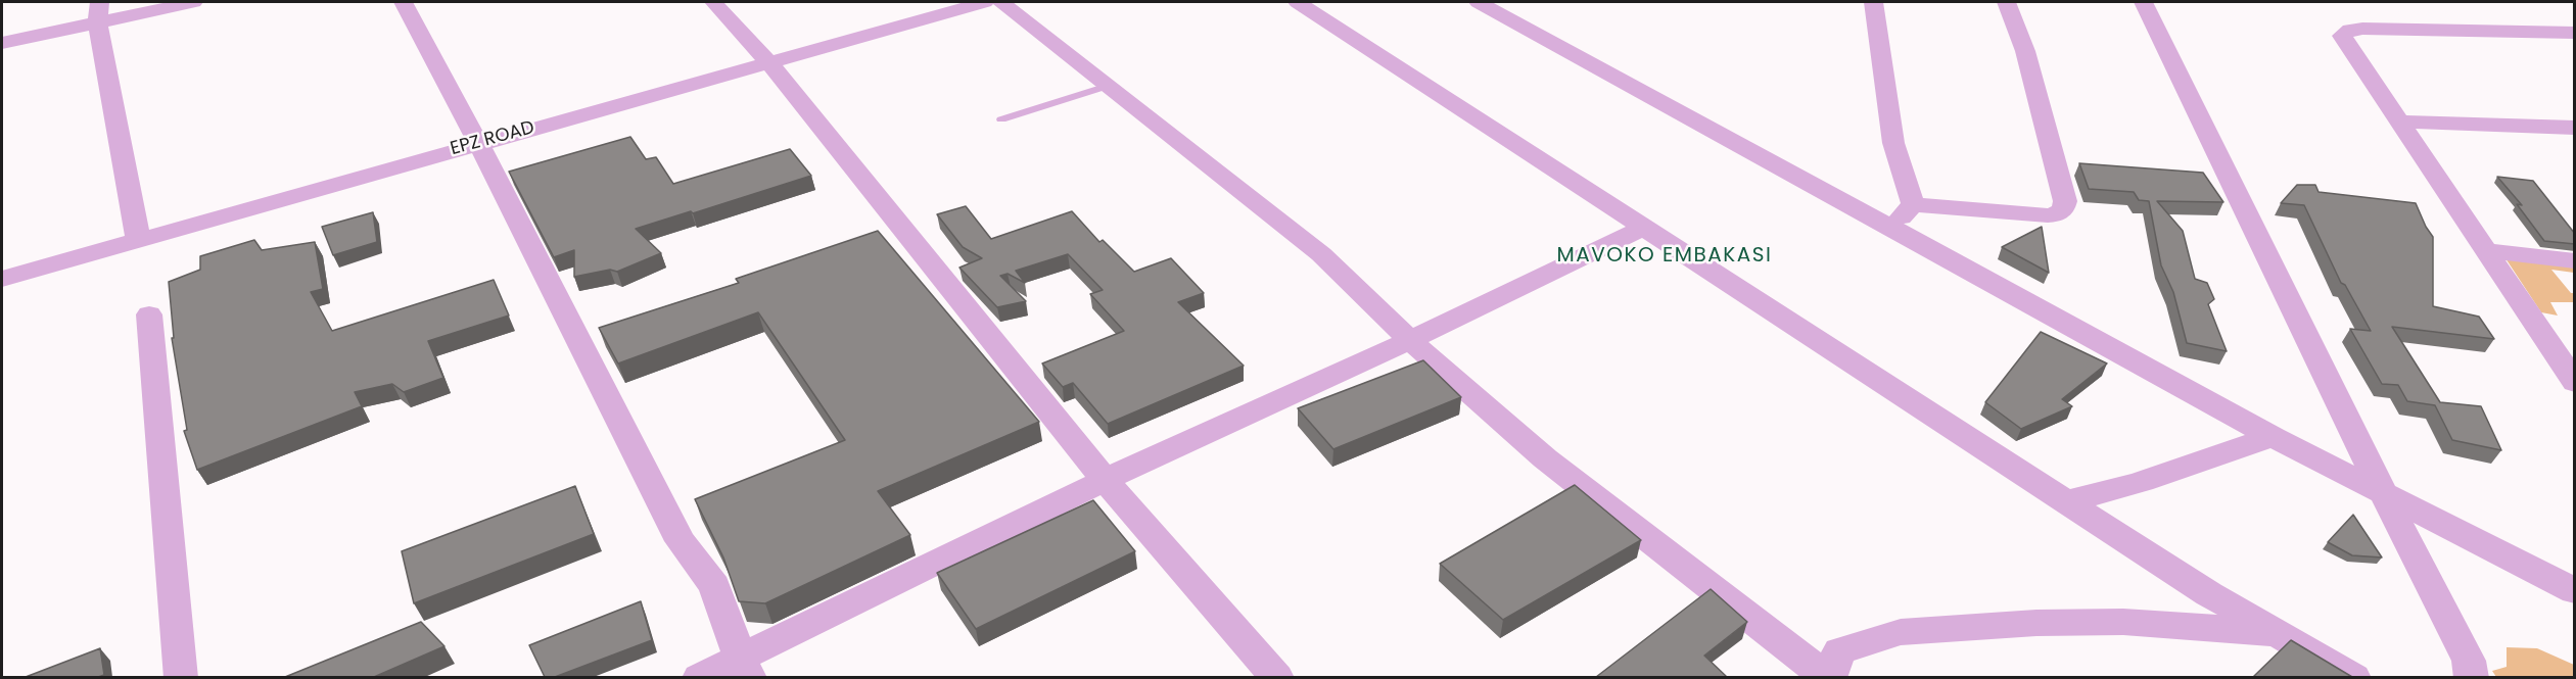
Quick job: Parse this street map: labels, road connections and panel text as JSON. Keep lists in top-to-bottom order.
{
  "streets": {
    "street": ["EPZ ROAD"]
  },
  "districts": ["MAVOKO EMBAKASI"]
}
